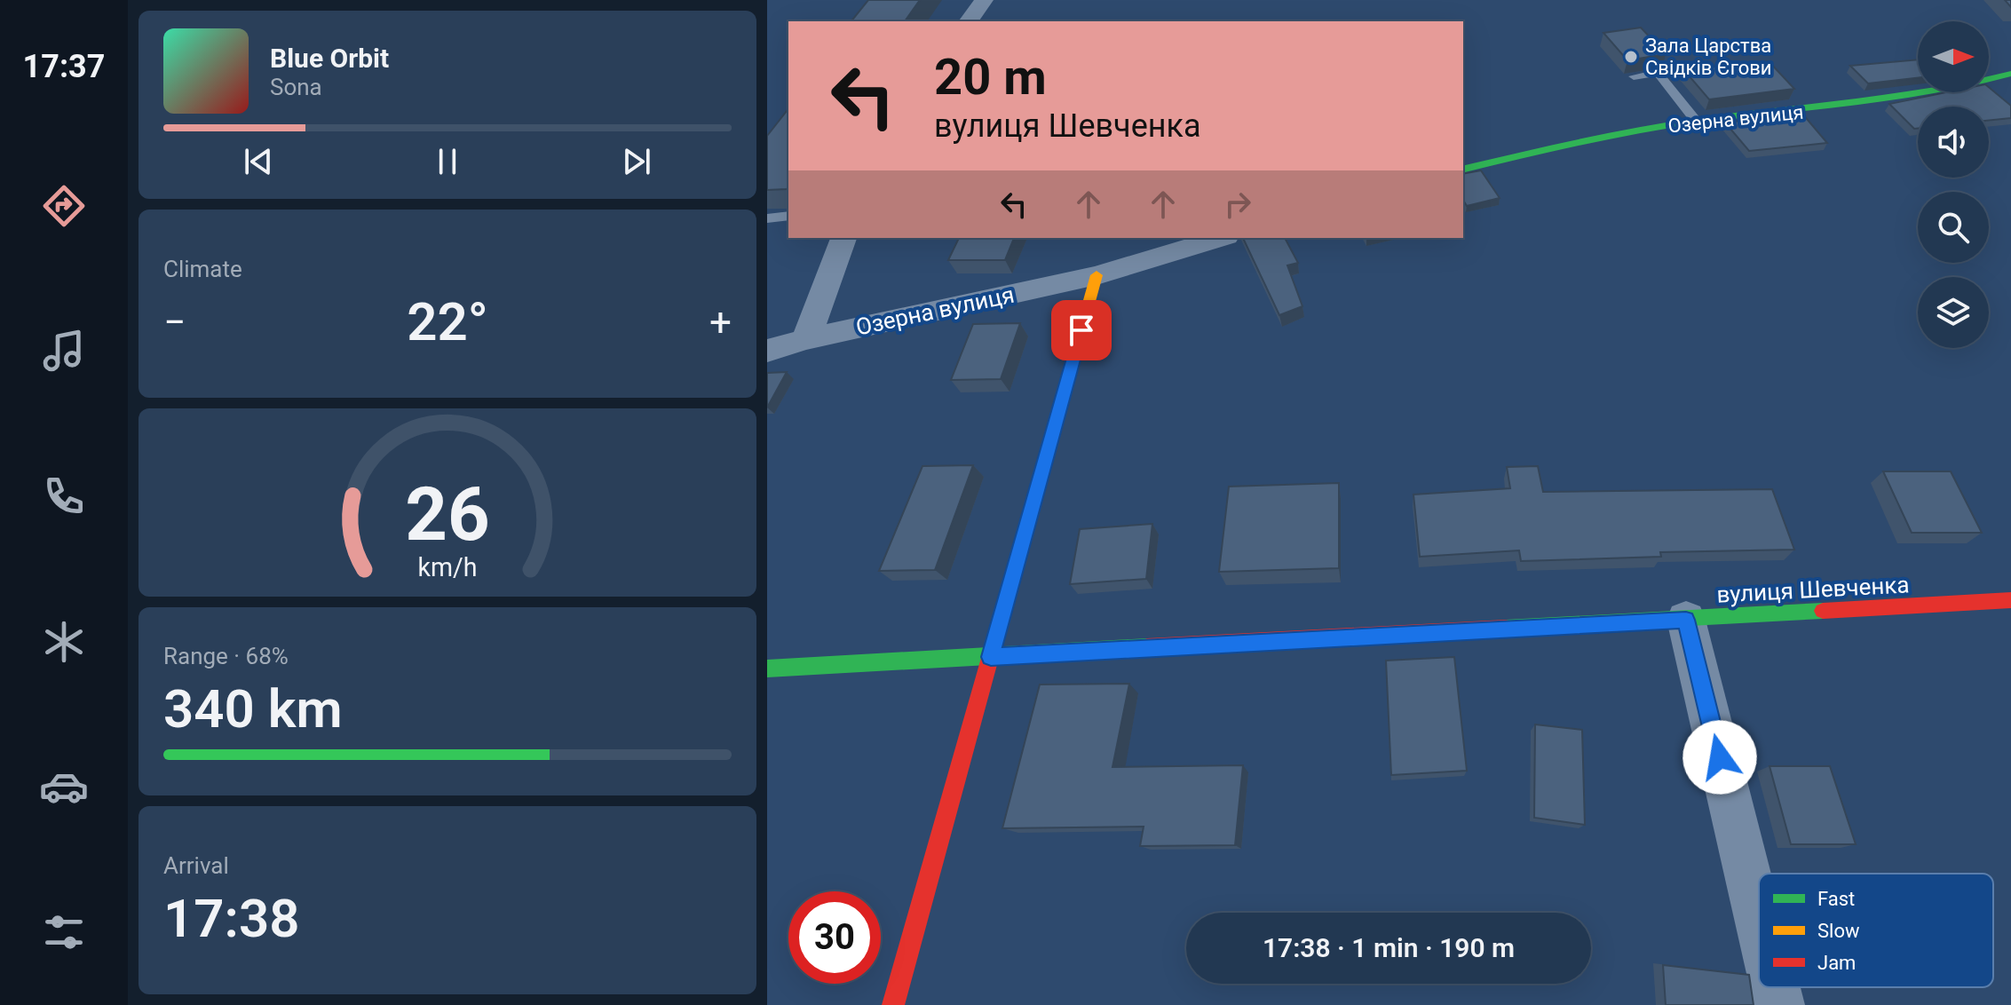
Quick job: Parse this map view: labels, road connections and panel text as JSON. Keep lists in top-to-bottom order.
{
  "streets": {
    "street": ["Озерна вулиця", "вулиця Шевченка"]
  },
  "places": ["Зала Царства Свідків Єгови"],
  "legend": ["Fast", "Slow", "Jam"],
  "north": "right",
  "page": {
    "tabs": "17:37",
    "turn": ["20 m", "вулиця Шевченка"],
    "song": ["Blue Orbit", "Sona"],
    "tile": [
      "Climate",
      ["Range · 68%", "340 km"],
      ["Arrival", "17:38"]
    ],
    "heat": ["−", "22°", "+"],
    "limit": "30",
    "trip": "17:38 · 1 min · 190 m",
    "gauge": ["26", "km/h"]
  }
}
